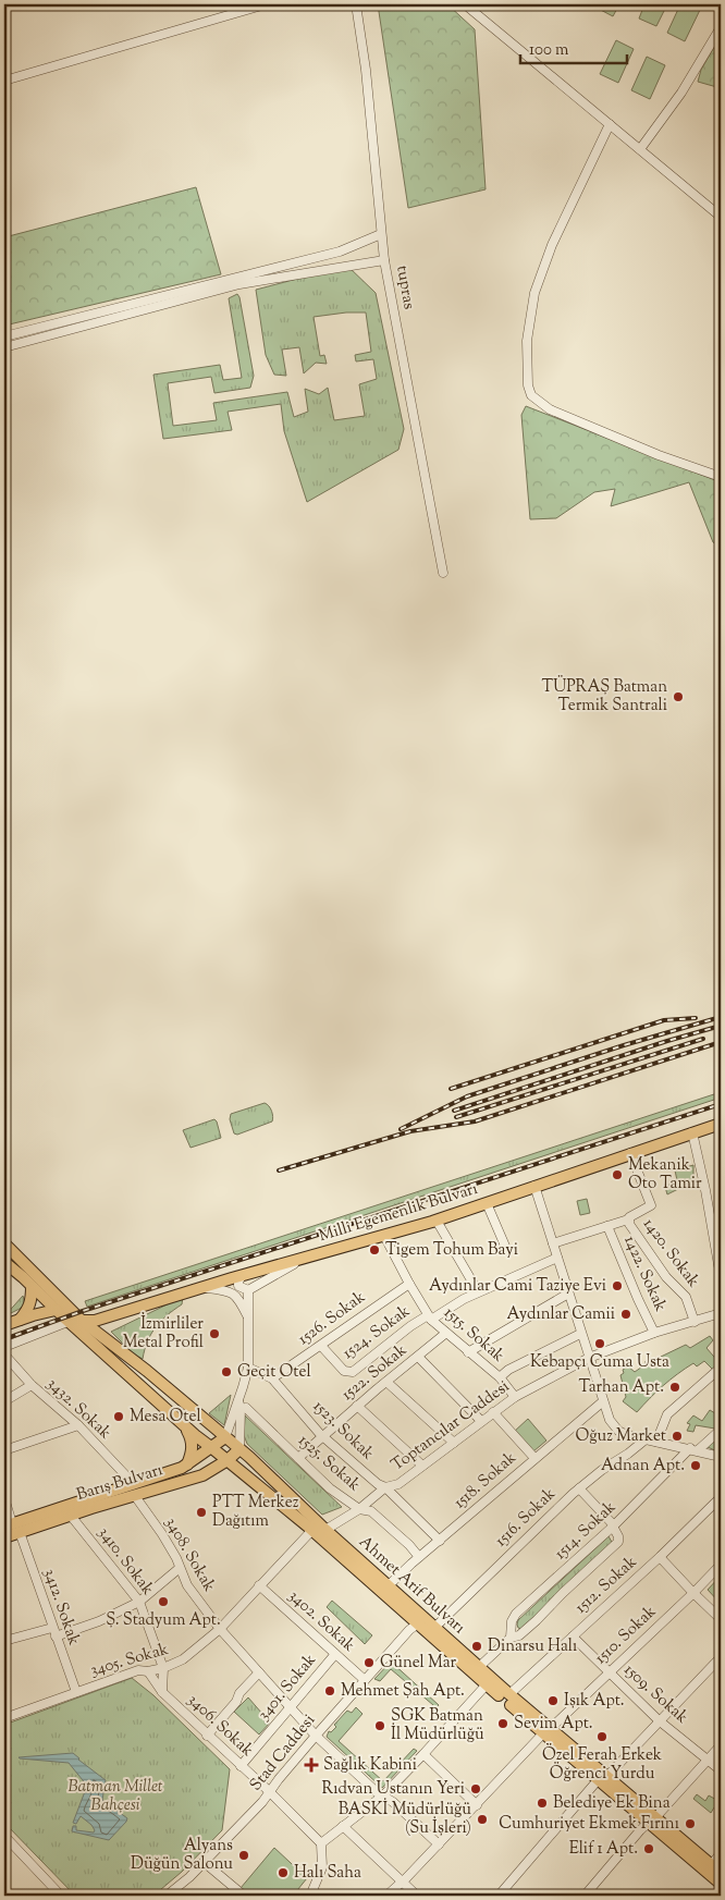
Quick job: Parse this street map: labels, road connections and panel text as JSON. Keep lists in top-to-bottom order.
{
  "streets": {
    "main road": ["Millî Egemenlik Bulvarı", "Barış Bulvarı", "Ahmet Arif Bulvarı"],
    "street": [
      "tupras",
      "1420. Sokak",
      "1422. Sokak",
      "1526. Sokak",
      "1524. Sokak",
      "1515. Sokak",
      "1522. Sokak",
      "3432. Sokak",
      "Toptancılar Caddesi",
      "1523. Sokak",
      "1525. Sokak",
      "1518. Sokak",
      "1516. Sokak",
      "1514. Sokak",
      "3408. Sokak",
      "3410. Sokak",
      "1512. Sokak",
      "3412. Sokak",
      "3402. Sokak",
      "1510. Sokak",
      "3405. Sokak",
      "3401. Sokak",
      "1509. Sokak",
      "3406. Sokak",
      "Stad Caddesi"
    ]
  },
  "crossings": [
    ["Millî Egemenlik Bulvarı", "1420. Sokak"],
    ["Millî Egemenlik Bulvarı", "1515. Sokak"],
    ["Millî Egemenlik Bulvarı", "Ahmet Arif Bulvarı"],
    ["1420. Sokak", "Toptancılar Caddesi"],
    ["1422. Sokak", "Toptancılar Caddesi"],
    ["1526. Sokak", "1524. Sokak"],
    ["1526. Sokak", "1515. Sokak"],
    ["1526. Sokak", "1523. Sokak"],
    ["1524. Sokak", "1515. Sokak"],
    ["1515. Sokak", "1522. Sokak"],
    ["1515. Sokak", "Toptancılar Caddesi"],
    ["1522. Sokak", "1523. Sokak"],
    ["1522. Sokak", "1525. Sokak"],
    ["3432. Sokak", "Barış Bulvarı"],
    ["3432. Sokak", "3408. Sokak"],
    ["Toptancılar Caddesi", "1523. Sokak"],
    ["Toptancılar Caddesi", "1525. Sokak"],
    ["Toptancılar Caddesi", "Ahmet Arif Bulvarı"],
    ["1523. Sokak", "1518. Sokak"],
    ["1525. Sokak", "1518. Sokak"],
    ["1518. Sokak", "Ahmet Arif Bulvarı"],
    ["Barış Bulvarı", "3408. Sokak"],
    ["Barış Bulvarı", "3410. Sokak"],
    ["Barış Bulvarı", "Ahmet Arif Bulvarı"],
    ["Barış Bulvarı", "3412. Sokak"],
    ["1516. Sokak", "Ahmet Arif Bulvarı"],
    ["3408. Sokak", "1510. Sokak"],
    ["3408. Sokak", "3405. Sokak"],
    ["3408. Sokak", "3401. Sokak"],
    ["3408. Sokak", "Stad Caddesi"],
    ["3410. Sokak", "3405. Sokak"],
    ["3410. Sokak", "3406. Sokak"],
    ["Ahmet Arif Bulvarı", "1512. Sokak"],
    ["Ahmet Arif Bulvarı", "1510. Sokak"],
    ["Ahmet Arif Bulvarı", "3405. Sokak"],
    ["Ahmet Arif Bulvarı", "Stad Caddesi"],
    ["1512. Sokak", "1509. Sokak"],
    ["3412. Sokak", "3405. Sokak"],
    ["3402. Sokak", "3405. Sokak"],
    ["3402. Sokak", "3401. Sokak"],
    ["3402. Sokak", "Stad Caddesi"],
    ["1510. Sokak", "1509. Sokak"],
    ["3405. Sokak", "3406. Sokak"],
    ["3401. Sokak", "3406. Sokak"],
    ["3406. Sokak", "Stad Caddesi"]
  ],
  "parks": ["Batman Millet Bahçesi"],
  "places": {
    "other": [
      "TÜPRAŞ Batman Termik Santrali",
      "Mekanik Oto Tamir",
      "Tigem Tohum Bayi",
      "Aydınlar Cami Taziye Evi",
      "Aydınlar Camii",
      "İzmirliler Metal Profil",
      "Kebapçı Cuma Usta",
      "Geçit Otel",
      "Tarhan Apt.",
      "Mesa Otel",
      "Oğuz Market",
      "Adnan Apt.",
      "PTT Merkez Dağıtım",
      "Ş. Stadyum Apt.",
      "Dinarsu Halı",
      "Günel Mar",
      "Mehmet Şah Apt.",
      "Işık Apt.",
      "Sevim Apt.",
      "SGK Batman İl Müdürlüğü",
      "Özel Ferah Erkek Öğrenci Yurdu",
      "Rıdvan Ustanın Yeri",
      "Belediye Ek Bina",
      "BASKİ Müdürlüğü (Su İşleri)",
      "Cumhuriyet Ekmek Fırını",
      "Elif 1 Apt.",
      "Alyans Düğün Salonu",
      "Halı Saha"
    ],
    "health": ["Sağlık Kabini"]
  },
  "scale_bar": "100 m"
}
